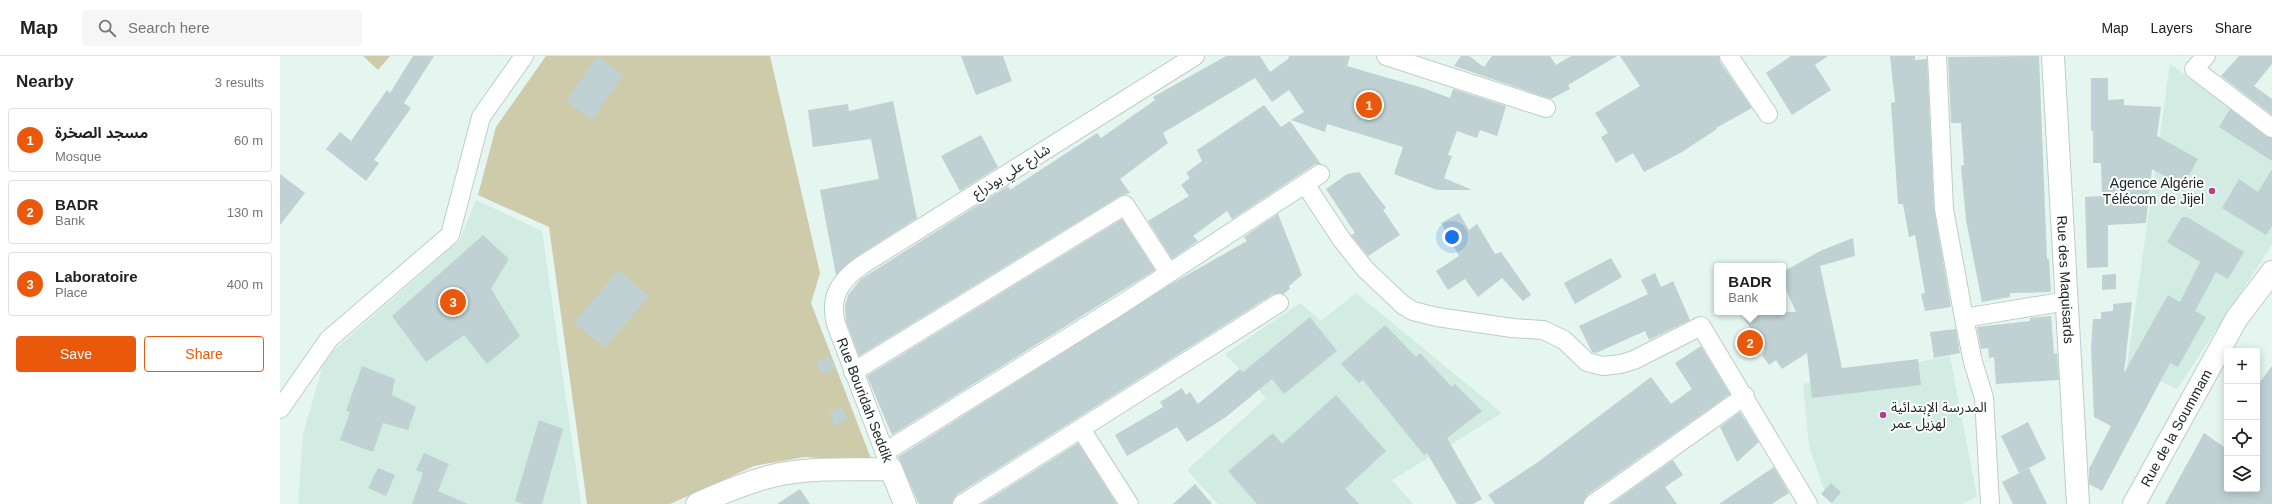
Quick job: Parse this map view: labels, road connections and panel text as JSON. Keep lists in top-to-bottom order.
{
  "streets": {
    "main road": ["Rue des Maquisards", "Rue Bouridah Seddik", "Rue de la Soummam"],
    "street": ["شارع علي بوذراع"]
  },
  "crossings": [
    ["شارع علي بوذراع", "Rue Bouridah Seddik"]
  ],
  "places": ["Agence Algérie Télécom de Jijel", "المدرسة الإبتدائية لهزيل عمر"],
  "page": {
    "header": "Map",
    "search": "Search here",
    "nav": ["Map", "Layers", "Share"],
    "heading": ["Nearby", "3 results"],
    "pins": ["1", "3", "2"],
    "list": [
      {
        "mark": "1",
        "name": "مسجد الصخرة",
        "note": "Mosque",
        "value": "60 m"
      },
      {
        "mark": "2",
        "name": "BADR",
        "note": "Bank",
        "value": "130 m"
      },
      {
        "mark": "3",
        "name": "Laboratoire",
        "note": "Place",
        "value": "400 m"
      }
    ],
    "popup": ["BADR", "Bank"],
    "buttons": ["Save", "Share"],
    "map_buttons": ["+", "−"]
  }
}
